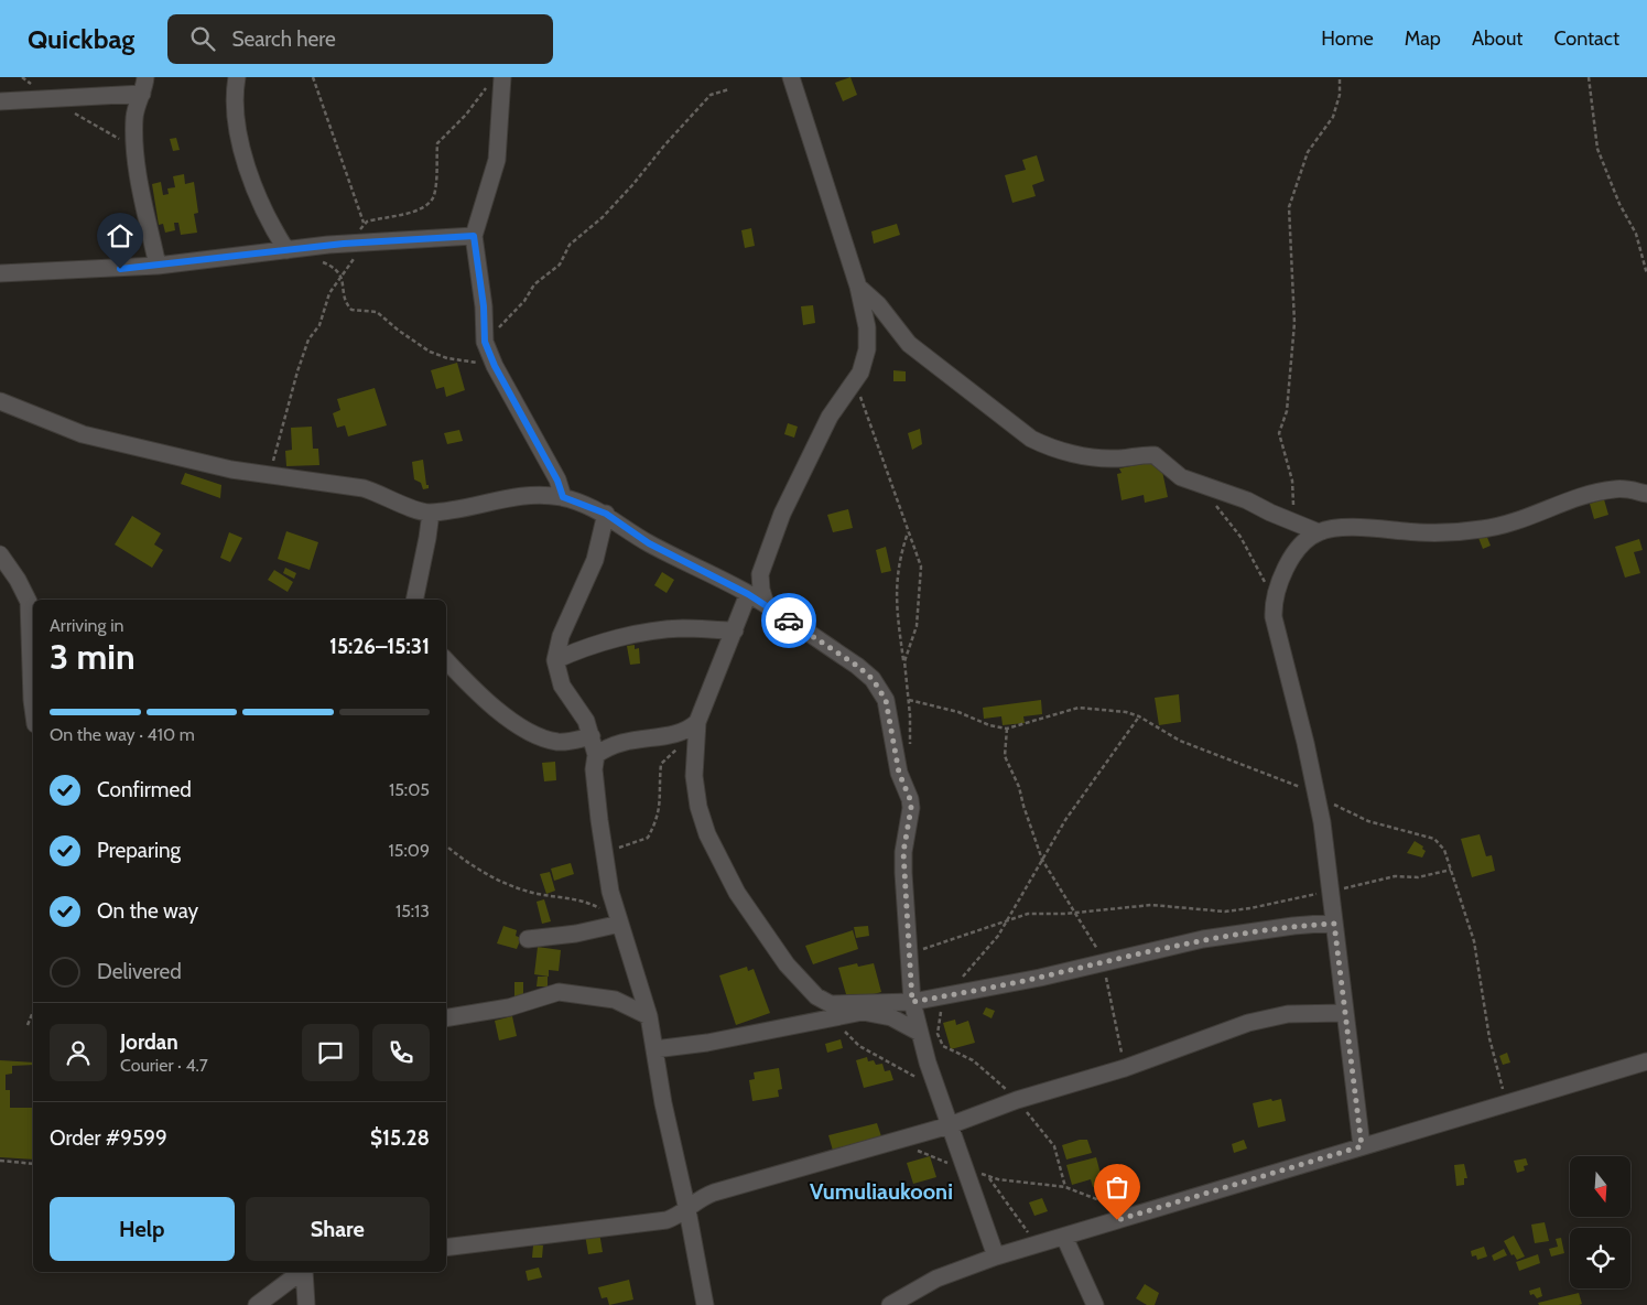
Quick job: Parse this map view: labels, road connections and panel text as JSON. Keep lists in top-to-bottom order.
{
  "districts": ["Vumuliaukooni"],
  "north": "bottom",
  "page": {
    "header": "Quickbag",
    "search": "Search here",
    "nav": [
      "Home",
      "Map",
      "About",
      "Contact"
    ],
    "heading": ["3 min", "Arriving in", "15:26–15:31"],
    "panel": [
      "Jordan",
      "Courier · 4.7",
      "Order #9599",
      "$15.28"
    ],
    "bar": "On the way · 410 m",
    "list": [
      ["Confirmed", "15:05"],
      ["Preparing", "15:09"],
      ["On the way", "15:13"],
      "Delivered"
    ],
    "buttons": ["Help", "Share"]
  }
}
